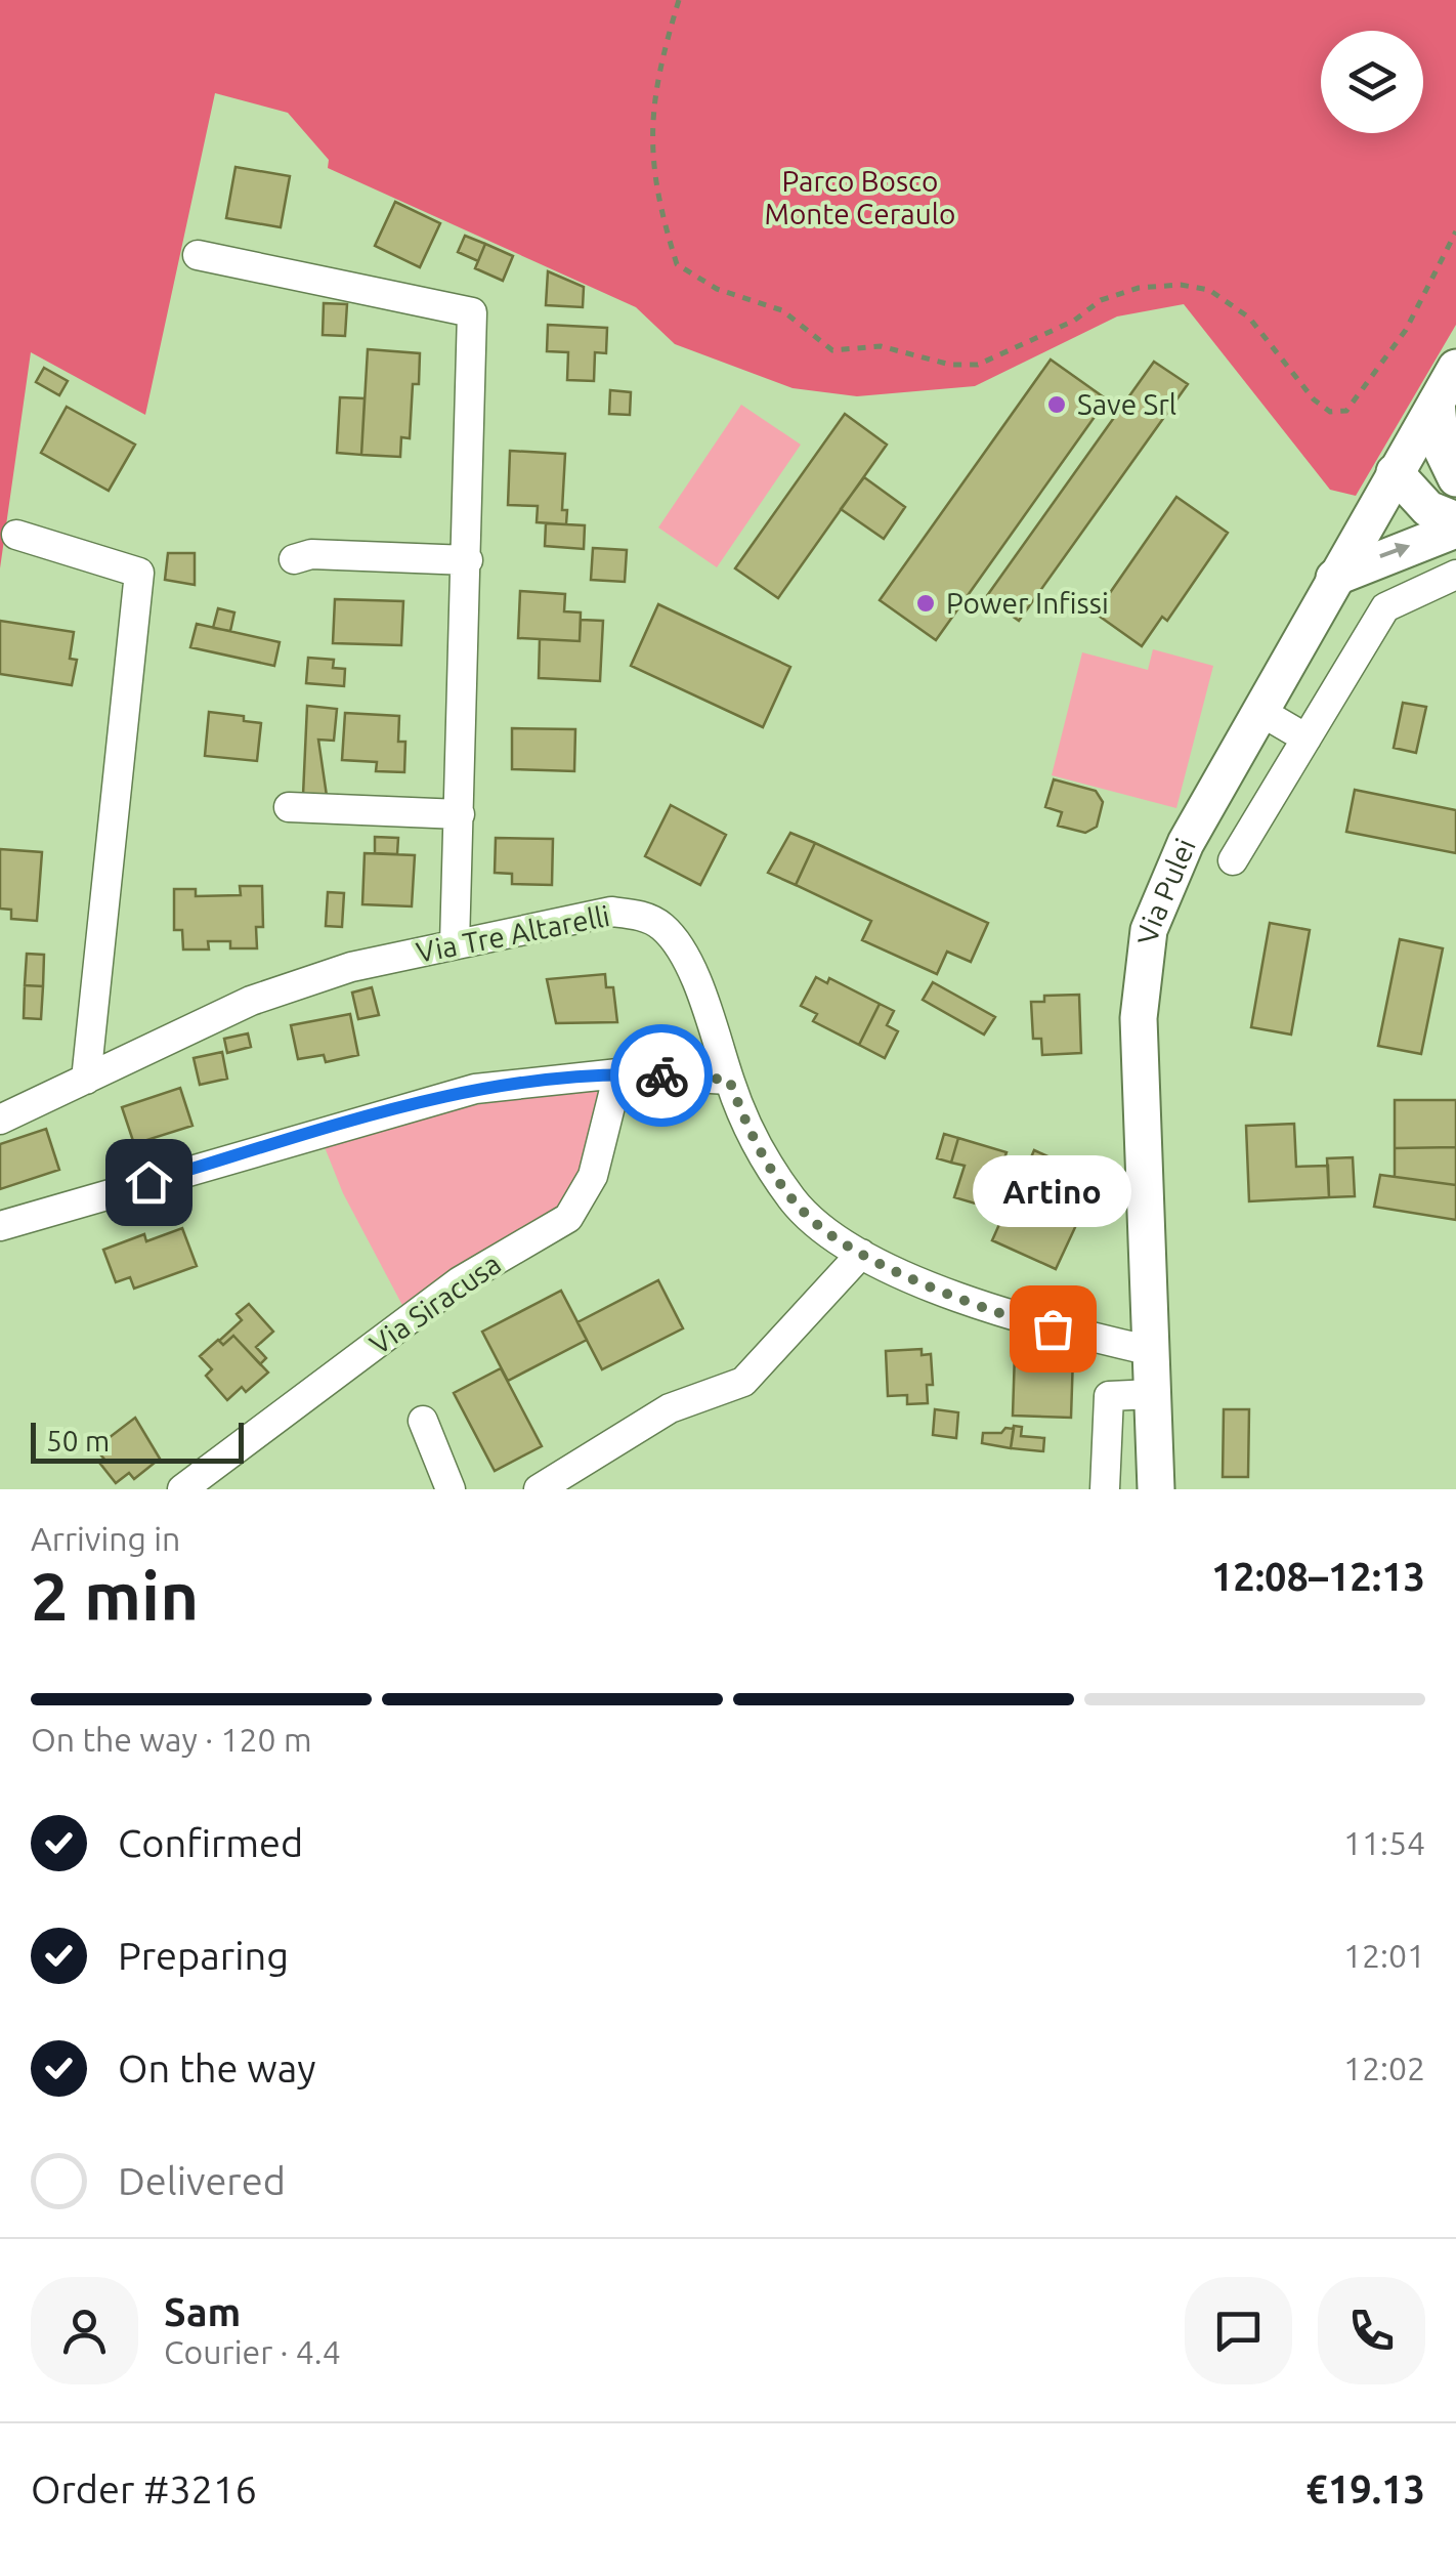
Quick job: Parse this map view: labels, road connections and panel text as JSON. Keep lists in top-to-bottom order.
{
  "streets": {
    "main road": ["Via Pulei"],
    "street": ["Via Tre Altarelli", "Via Siracusa"]
  },
  "crossings": [
    ["Via Pulei", "Via Tre Altarelli"]
  ],
  "parks": ["Parco Bosco Monte Ceraulo"],
  "places": ["Save Srl", "Power Infissi", "Artino"],
  "scale_bar": "50 m",
  "page": {
    "bubble": "Artino",
    "scale": "50 m",
    "heading": ["2 min", "Arriving in", "12:08–12:13"],
    "panel": [
      "Sam",
      "Courier · 4.4",
      "Order #3216",
      "€19.13"
    ],
    "bar": "On the way · 120 m",
    "list": [
      ["Confirmed", "11:54"],
      ["Preparing", "12:01"],
      ["On the way", "12:02"],
      "Delivered"
    ]
  }
}
